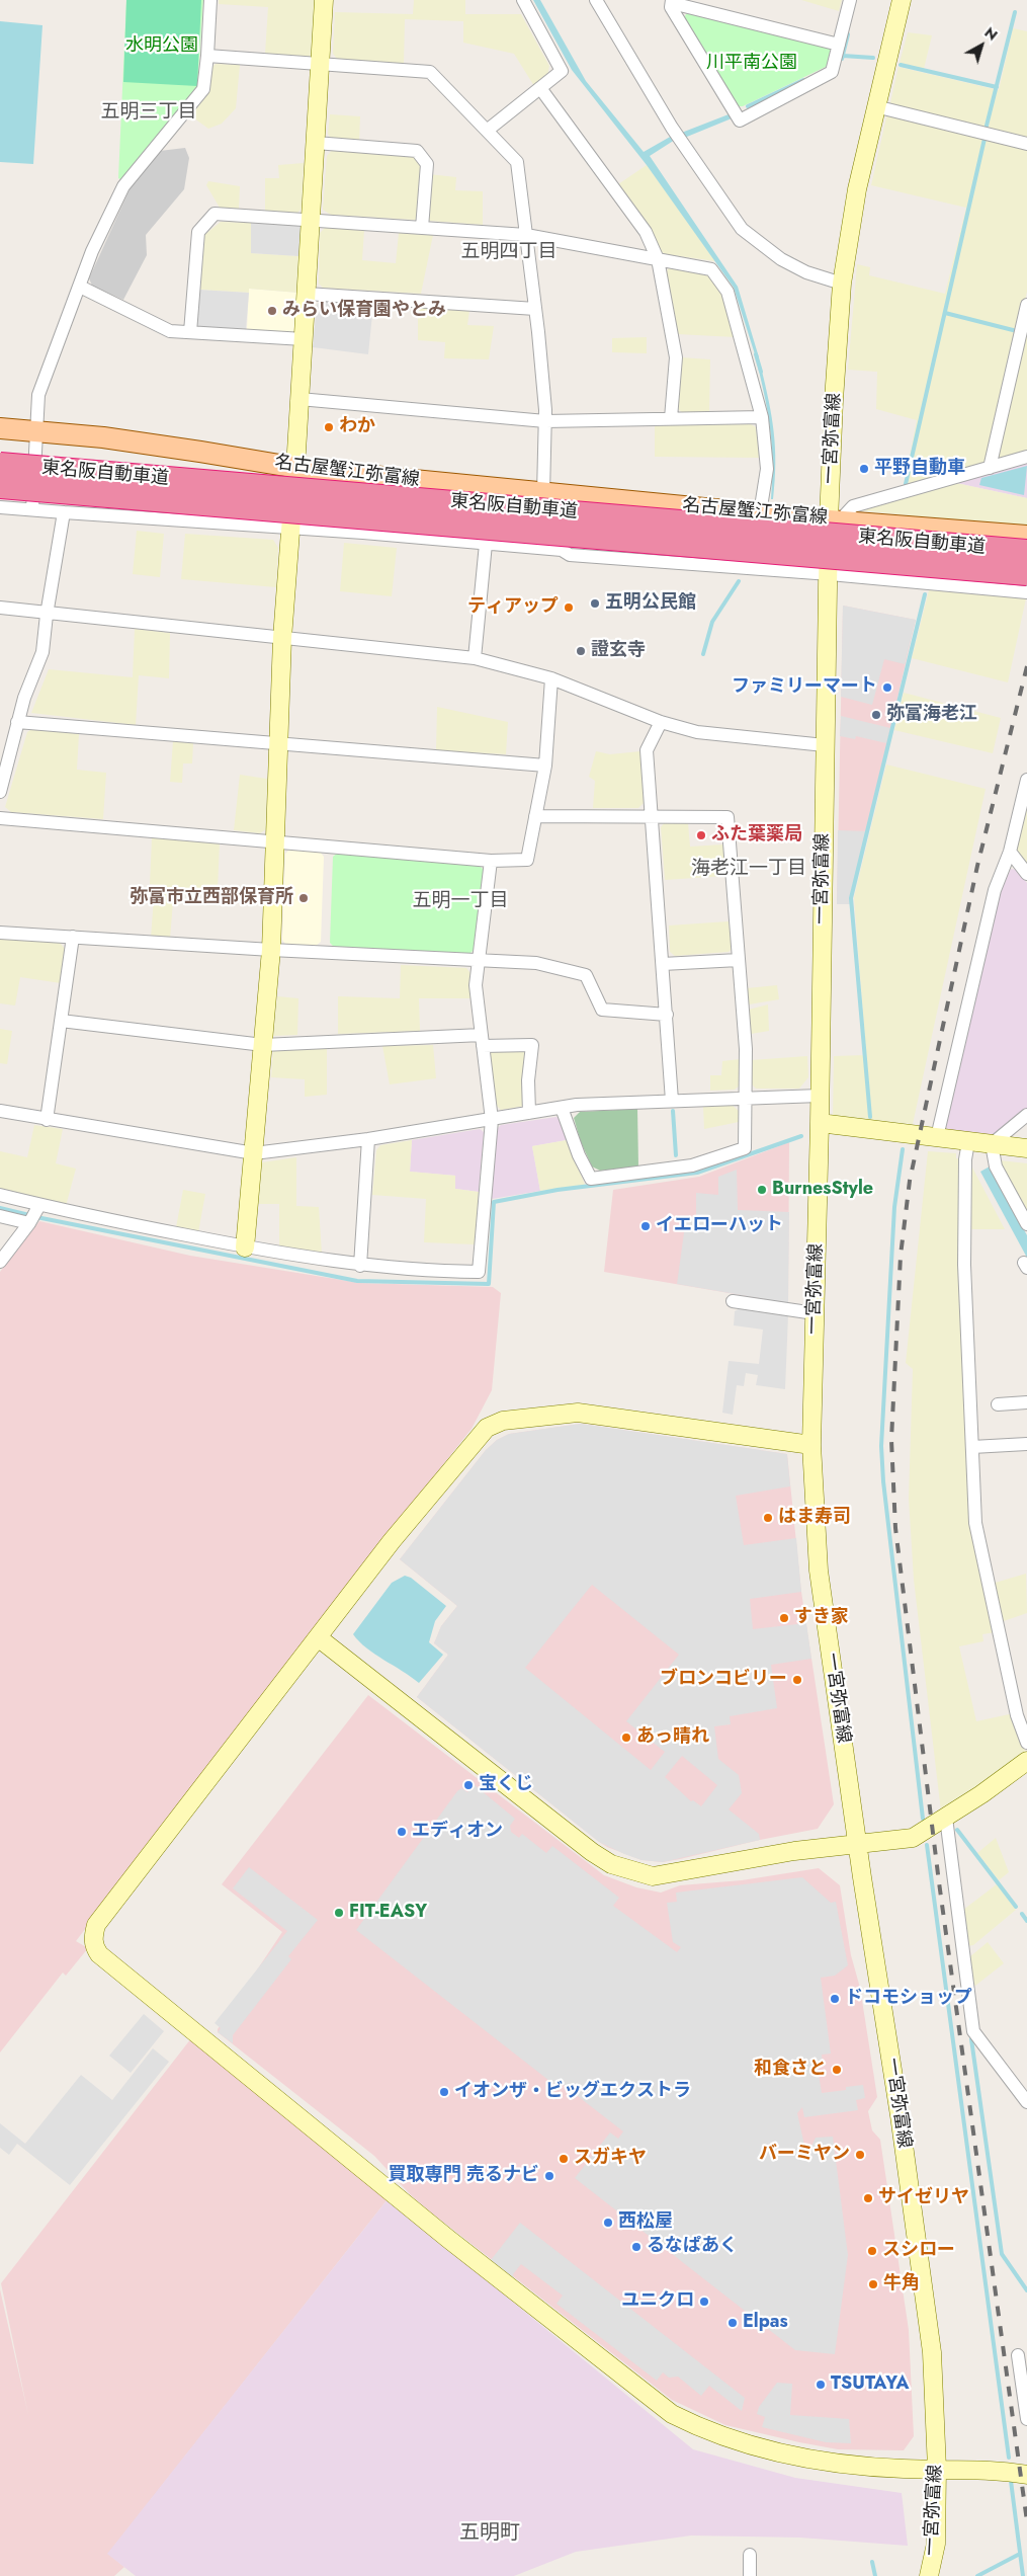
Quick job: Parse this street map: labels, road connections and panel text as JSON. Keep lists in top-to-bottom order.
{
  "streets": {
    "highway": ["東名阪自動車道"],
    "main road": ["名古屋蟹江弥富線"],
    "street": ["一宮弥富線"]
  },
  "crossings": [
    ["一宮弥富線", "名古屋蟹江弥富線"]
  ],
  "districts": [
    "五明三丁目",
    "五明四丁目",
    "海老江一丁目",
    "五明一丁目",
    "五明町"
  ],
  "parks": ["水明公園", "川平南公園"],
  "places": [
    "みらい保育園やとみ",
    "わか",
    "平野自動車",
    "五明公民館",
    "ティアップ",
    "證玄寺",
    "ファミリーマート",
    "弥富海老江",
    "ふた葉薬局",
    "弥富市立西部保育所",
    "BurnesStyle",
    "イエローハット",
    "はま寿司",
    "すき家",
    "ブロンコビリー",
    "あっ晴れ",
    "宝くじ",
    "エディオン",
    "FIT-EASY",
    "ドコモショップ",
    "和食さと",
    "イオンザ・ビッグエクストラ",
    "バーミヤン",
    "スガキヤ",
    "買取専門 売るナビ",
    "サイゼリヤ",
    "西松屋",
    "るなぱあく",
    "スシロー",
    "牛角",
    "ユニクロ",
    "Elpas",
    "TSUTAYA"
  ],
  "north": "top right"
}
